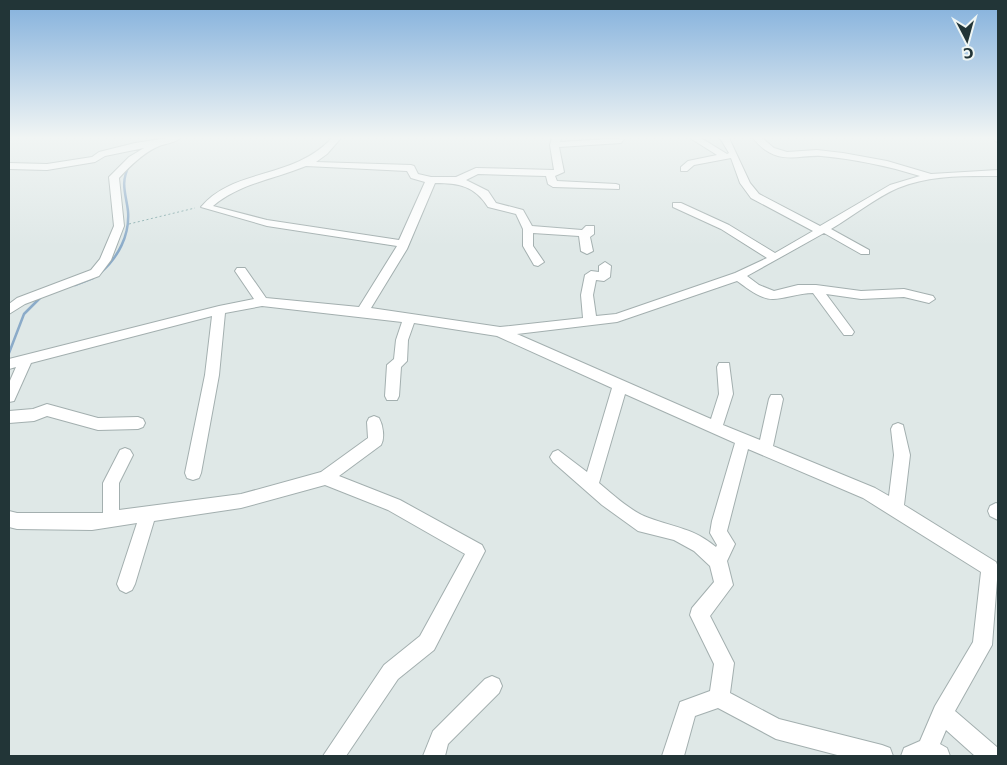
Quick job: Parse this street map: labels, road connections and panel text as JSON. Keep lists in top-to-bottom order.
{
  "north": "bottom"
}
